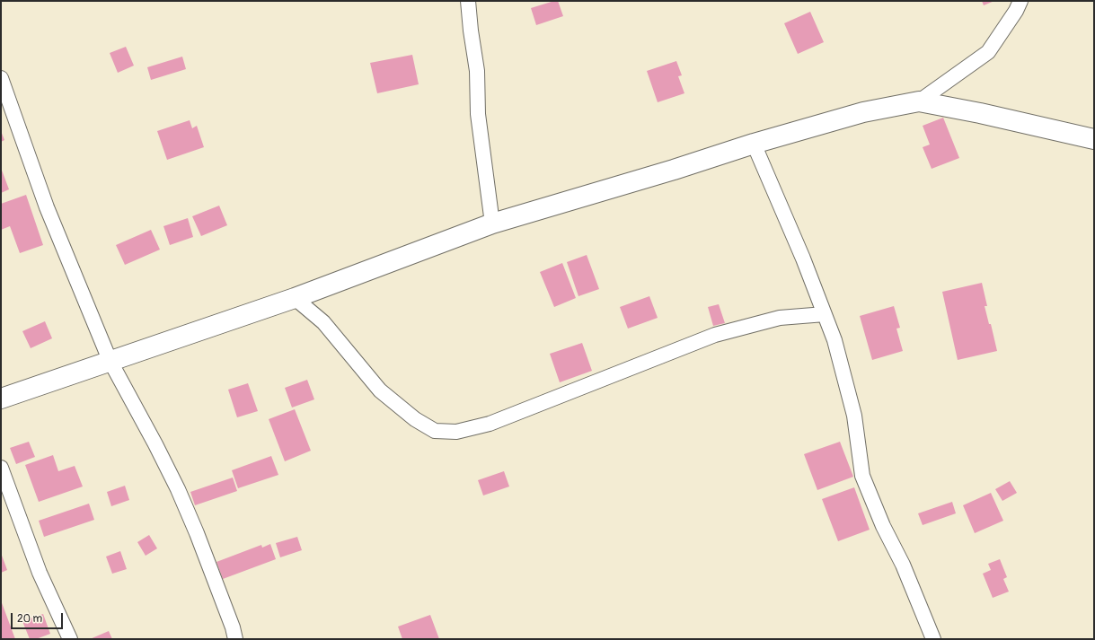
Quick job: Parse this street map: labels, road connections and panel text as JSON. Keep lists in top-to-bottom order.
{
  "scale_bar": "20 m"
}
